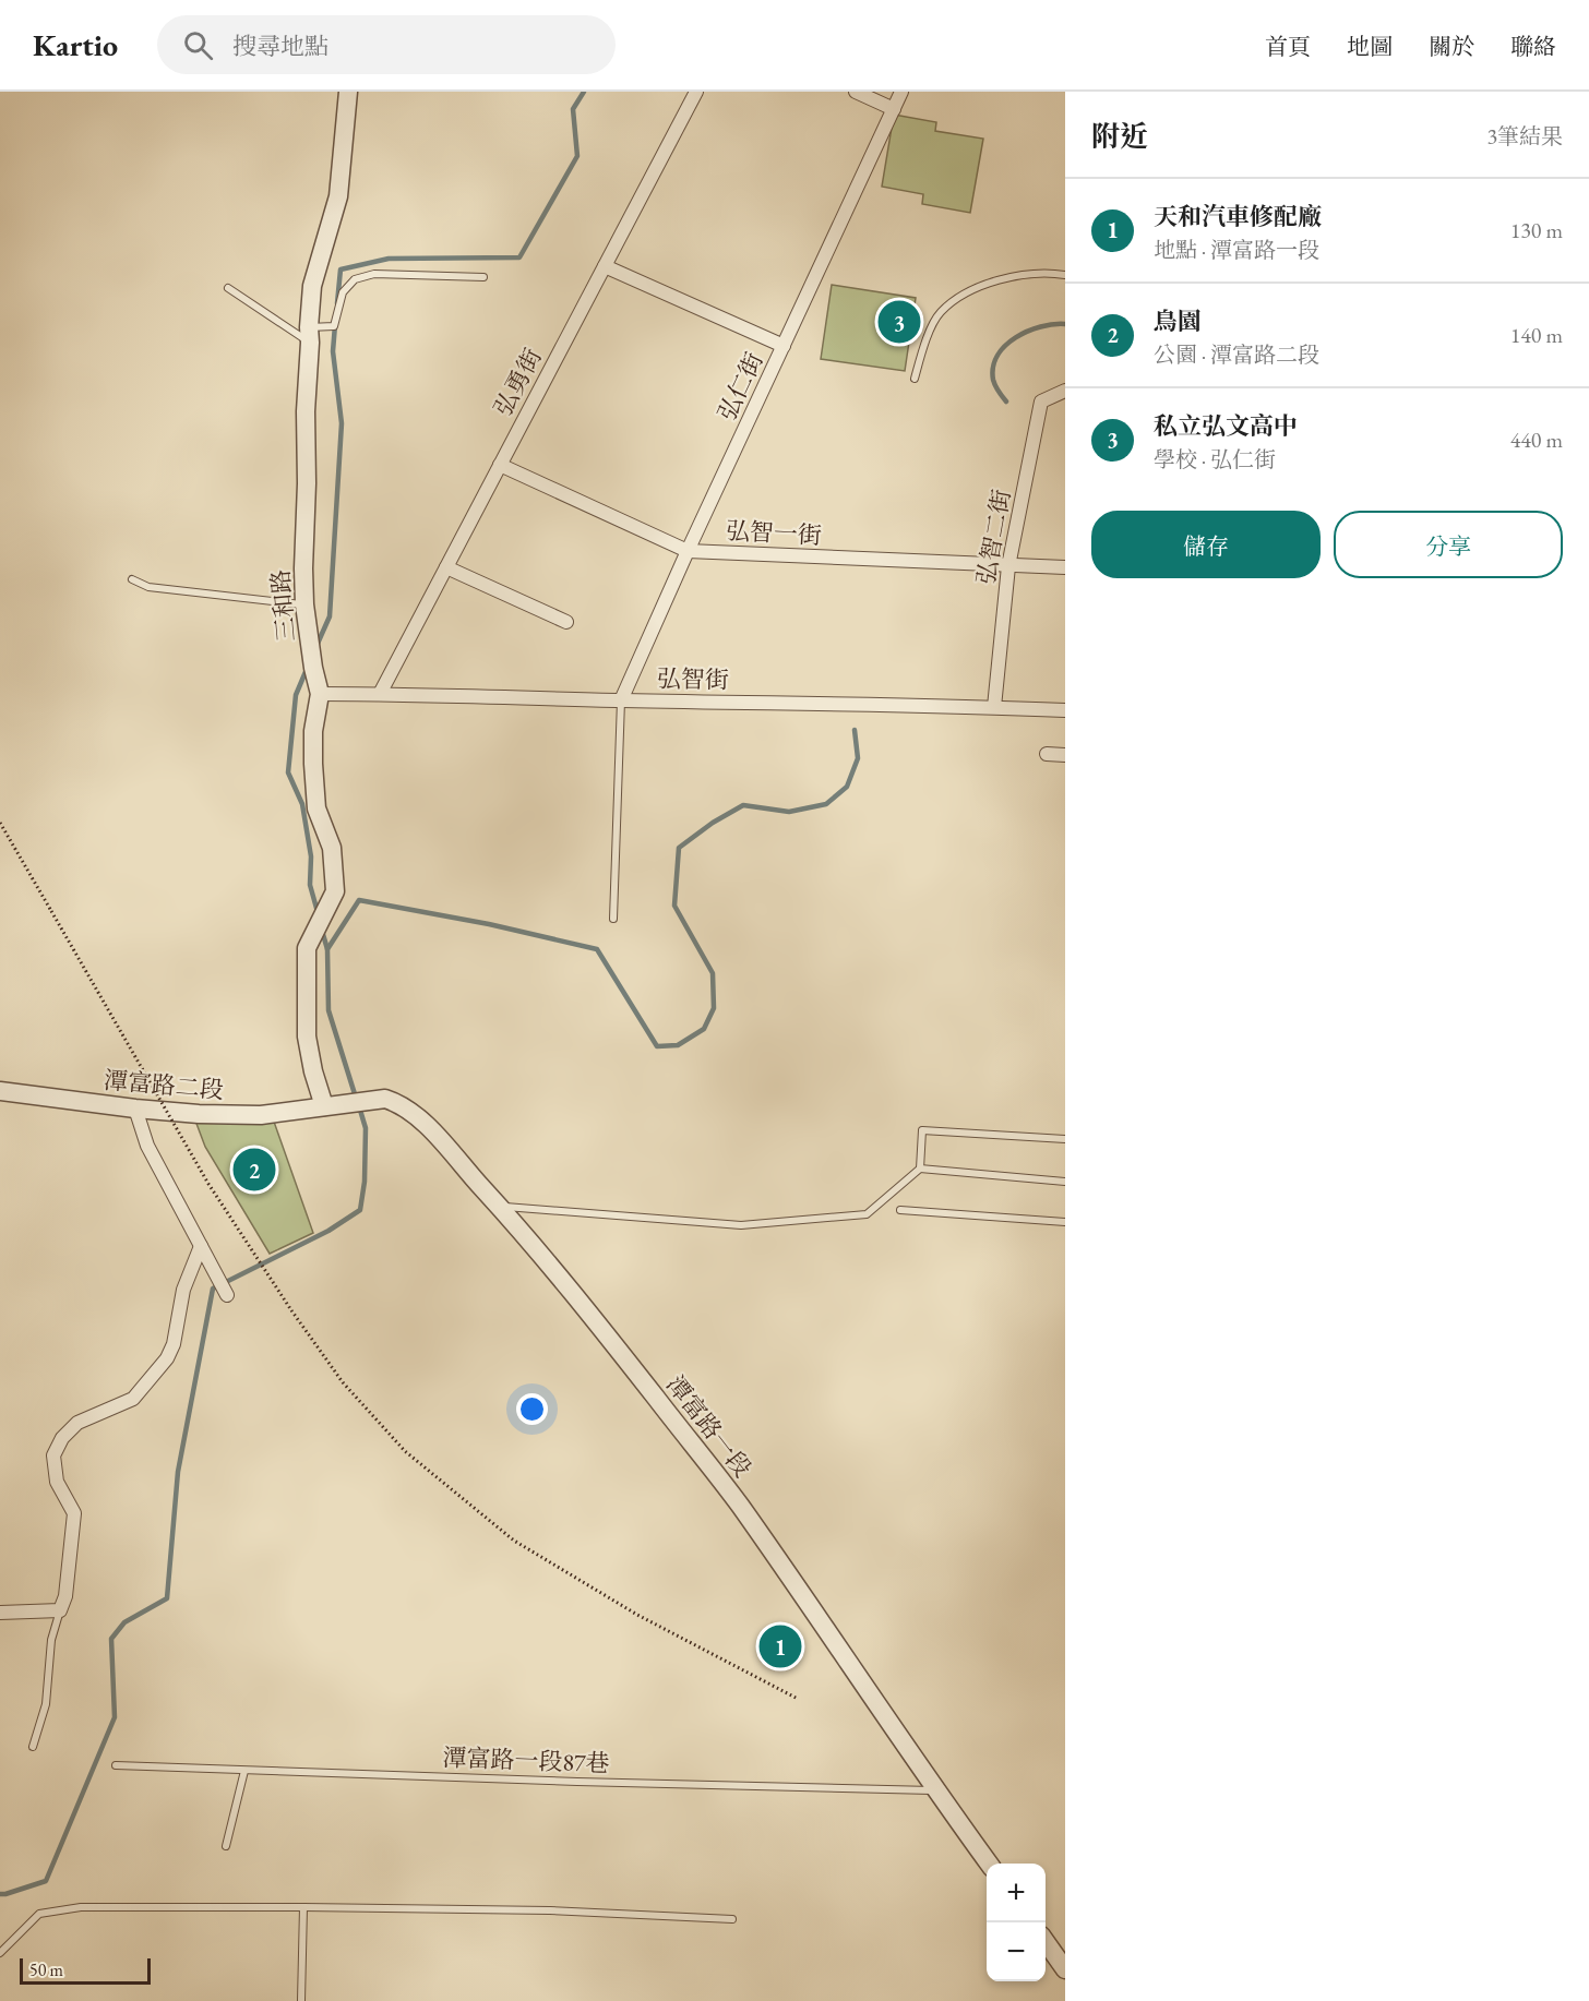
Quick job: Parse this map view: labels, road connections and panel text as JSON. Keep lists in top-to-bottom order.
{
  "streets": {
    "street": [
      "弘勇街",
      "弘仁街",
      "弘智一街",
      "弘智二街",
      "三和路",
      "弘智街",
      "潭富路二段",
      "潭富路一段"
    ],
    "lane": ["潭富路一段87巷"]
  },
  "crossings": [
    ["弘勇街", "弘智一街"],
    ["弘勇街", "弘智街"],
    ["弘仁街", "弘智一街"],
    ["弘仁街", "弘智街"],
    ["弘智一街", "弘智二街"],
    ["弘智二街", "弘智街"],
    ["三和路", "弘智街"],
    ["三和路", "潭富路二段"],
    ["三和路", "潭富路一段"],
    ["潭富路二段", "潭富路一段"],
    ["潭富路一段", "潭富路一段87巷"]
  ],
  "scale_bar": "50 m",
  "page": {
    "header": "Kartio",
    "search": "搜尋地點",
    "nav": [
      "首頁",
      "地圖",
      "關於",
      "聯絡"
    ],
    "heading": ["附近", "3筆結果"],
    "list": [
      {
        "mark": "1",
        "name": "天和汽車修配廠",
        "note": "地點 · 潭富路一段",
        "value": "130 m"
      },
      {
        "mark": "2",
        "name": "鳥園",
        "note": "公園 · 潭富路二段",
        "value": "140 m"
      },
      {
        "mark": "3",
        "name": "私立弘文高中",
        "note": "學校 · 弘仁街",
        "value": "440 m"
      }
    ],
    "pins": ["3", "2", "1"],
    "buttons": ["儲存", "分享"],
    "map_buttons": ["+", "−"],
    "scale": "50 m"
  }
}
